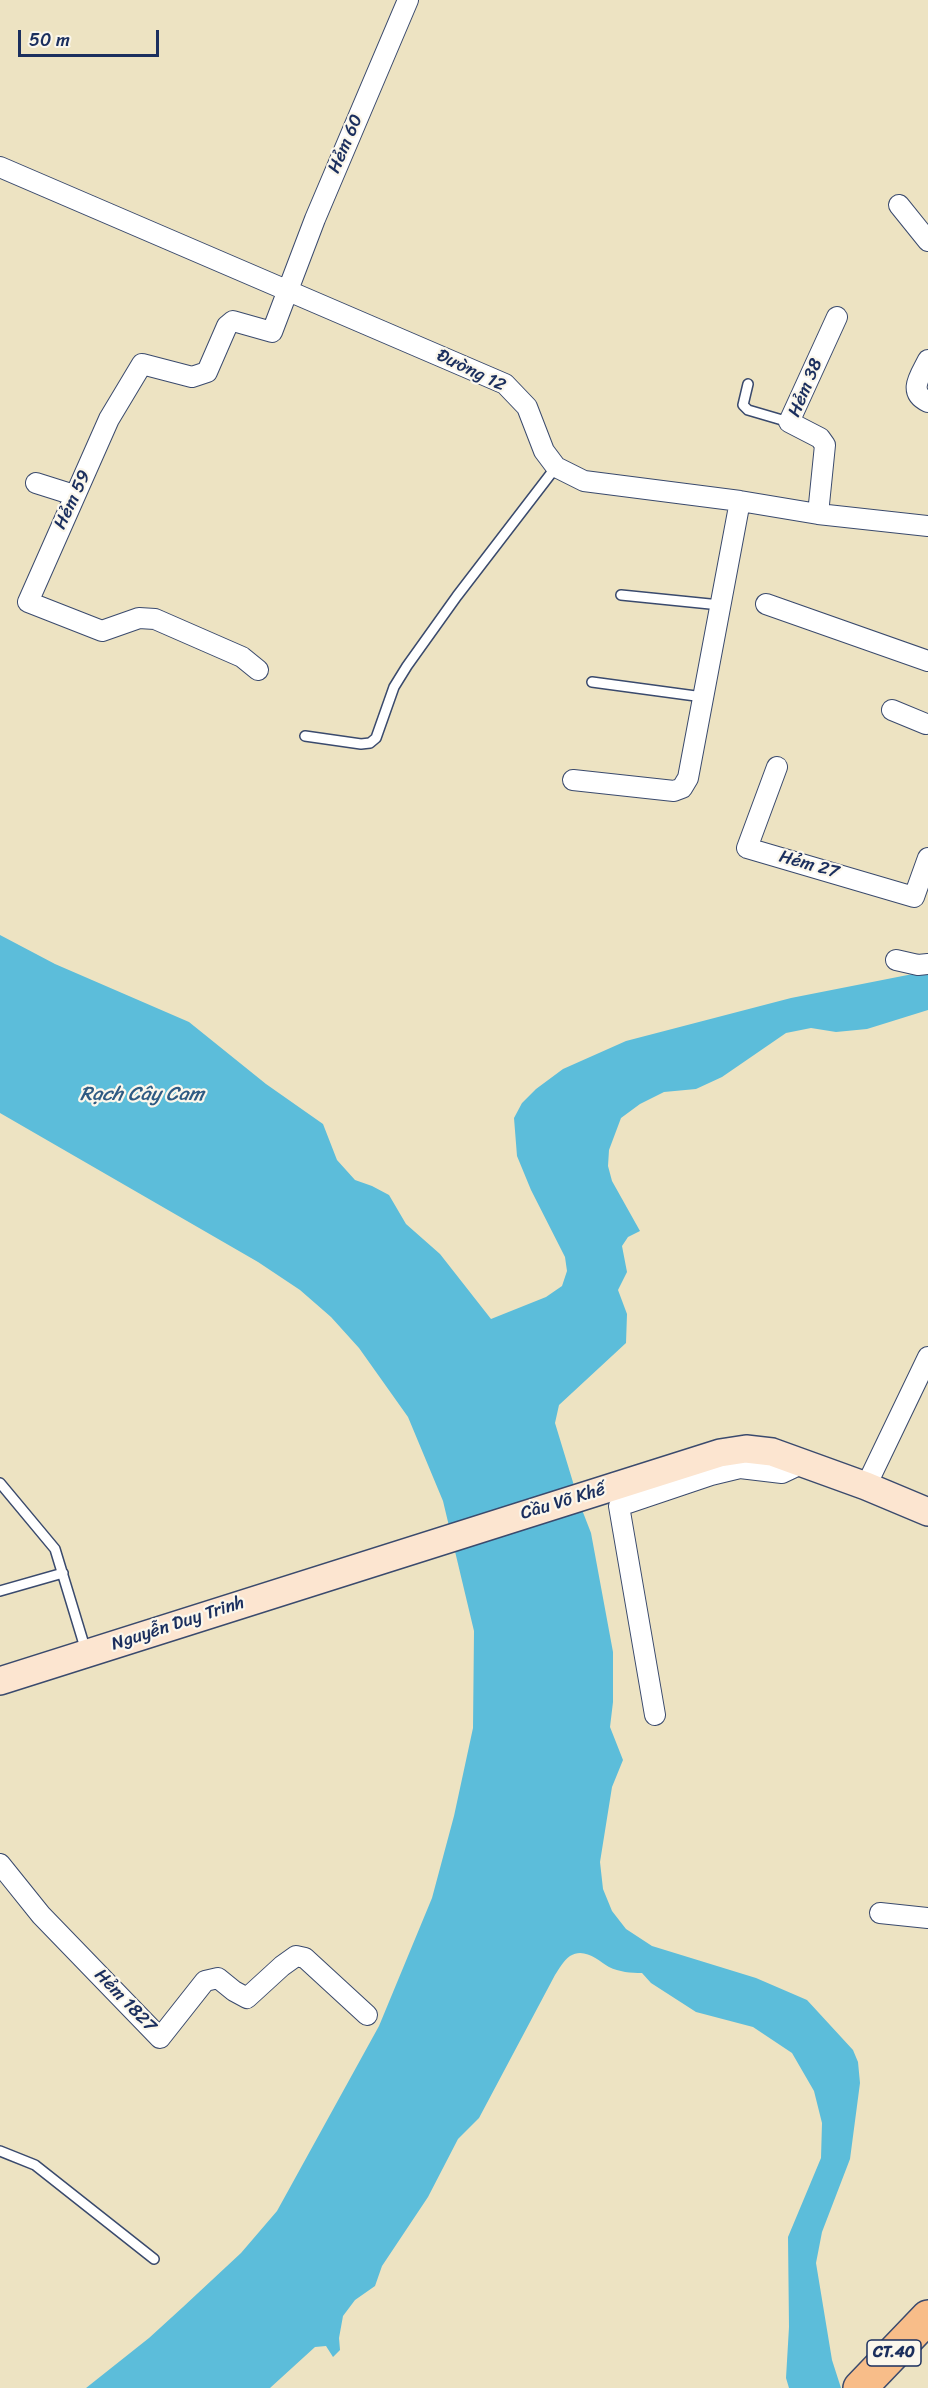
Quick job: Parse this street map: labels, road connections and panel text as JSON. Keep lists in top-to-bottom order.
{
  "streets": {
    "highway": ["CT.40"],
    "main road": ["Cầu Võ Khế", "Nguyễn Duy Trinh"],
    "street": [
      "Hẻm 60",
      "Đường 12",
      "Hẻm 38",
      "Hẻm 59",
      "Hẻm 27",
      "Hẻm 1827"
    ]
  },
  "crossings": [
    ["Hẻm 60", "Đường 12"],
    ["Hẻm 60", "Hẻm 59"],
    ["Đường 12", "Hẻm 38"],
    ["Đường 12", "Hẻm 59"],
    ["Cầu Võ Khế", "Nguyễn Duy Trinh"]
  ],
  "water": ["Rạch Cây Cam"],
  "scale_bar": "50 m"
}
